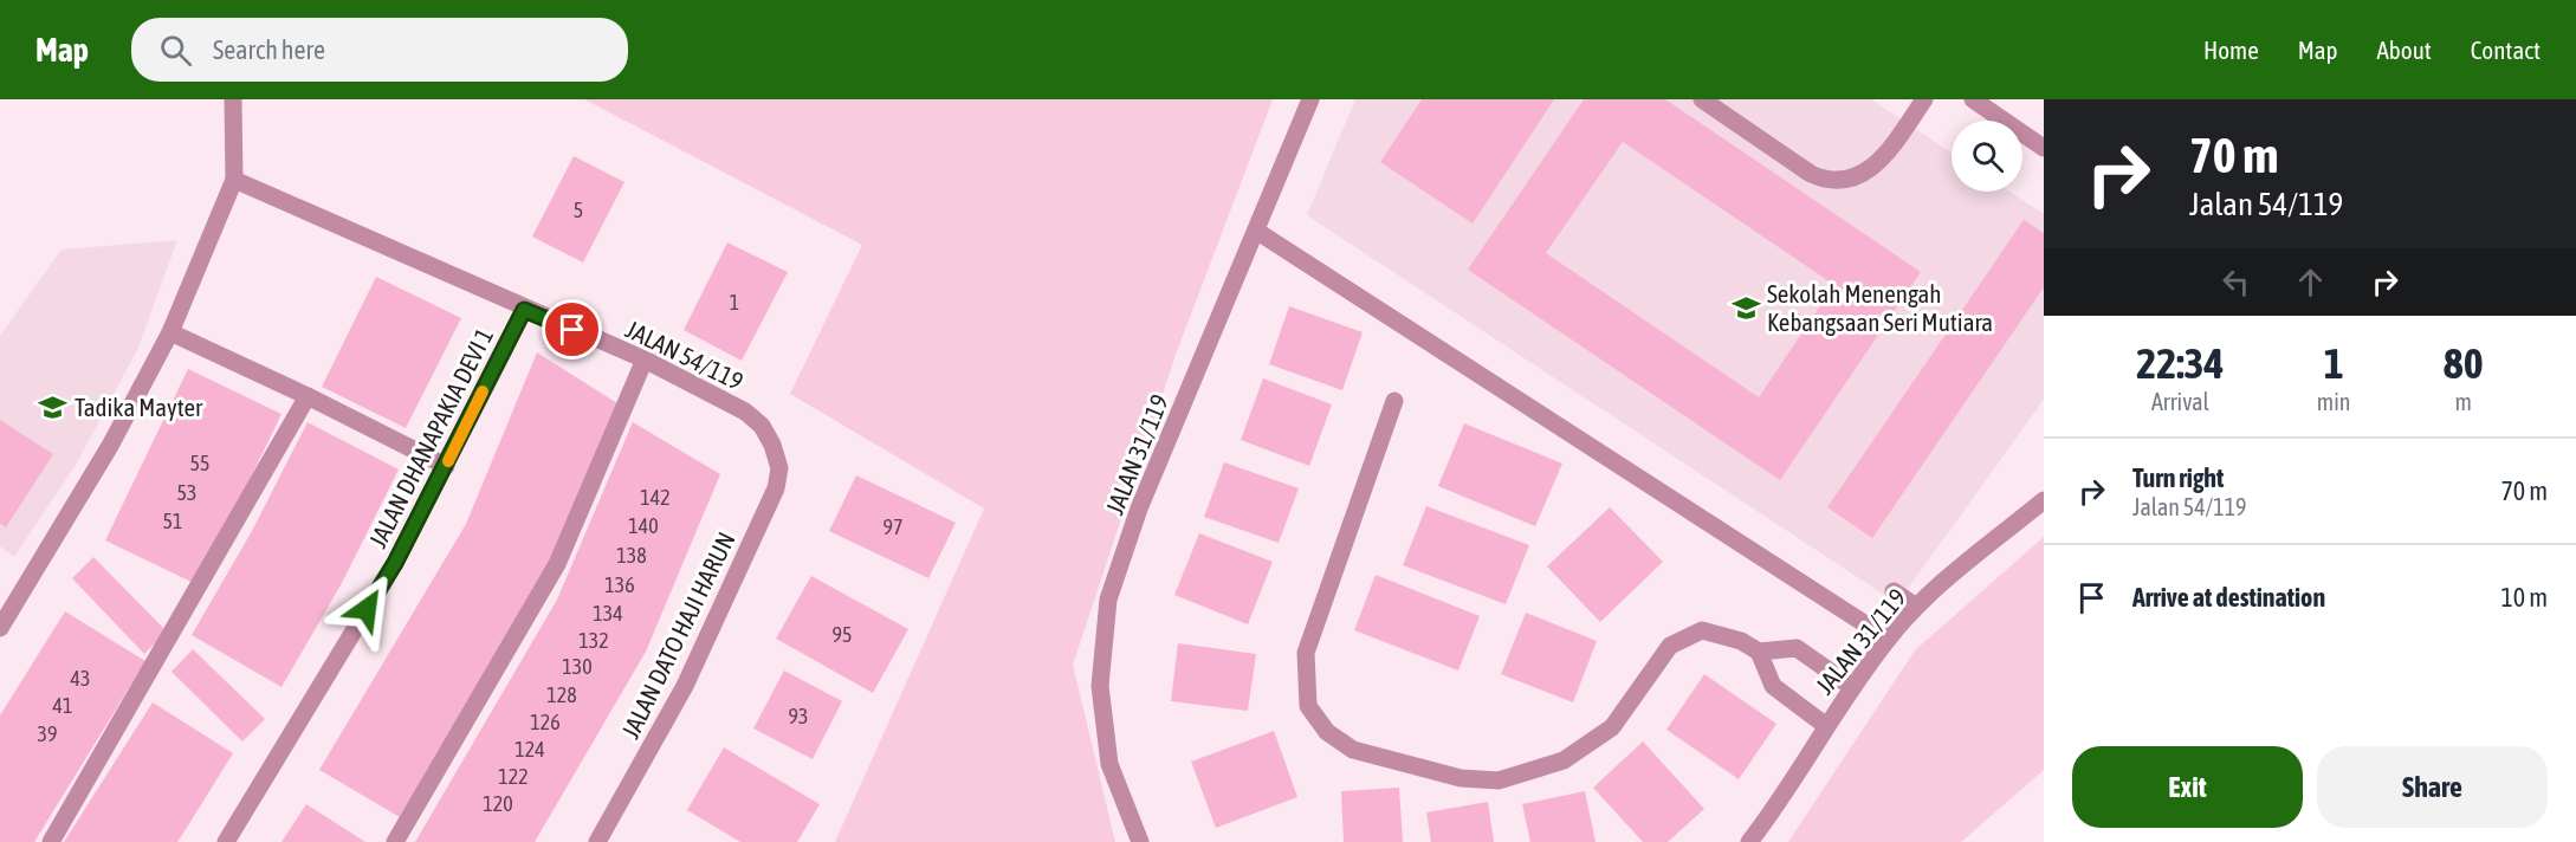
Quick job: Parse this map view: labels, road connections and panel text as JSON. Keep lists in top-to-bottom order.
{
  "streets": {
    "street": [
      "JALAN 54/119",
      "JALAN DHANAPAKIA DEVI 1",
      "JALAN 31/119",
      "JALAN DATO HAJI HARUN"
    ]
  },
  "crossings": [
    ["JALAN 54/119", "JALAN DHANAPAKIA DEVI 1"],
    ["JALAN 54/119", "JALAN DATO HAJI HARUN"]
  ],
  "places": {
    "school or university": ["Sekolah Menengah Kebangsaan Seri Mutiara", "Tadika Mayter"]
  },
  "house_numbers": [
    "5",
    "1",
    "55",
    "53",
    "142",
    "51",
    "140",
    "97",
    "138",
    "136",
    "134",
    "95",
    "132",
    "130",
    "43",
    "128",
    "41",
    "93",
    "126",
    "39",
    "124",
    "122",
    "120"
  ],
  "page": {
    "header": "Map",
    "search": "Search here",
    "nav": [
      "Home",
      "Map",
      "About",
      "Contact"
    ],
    "turn": ["70 m", "Jalan 54/119"],
    "eta": [
      "22:34",
      "Arrival",
      "1",
      "min",
      "80",
      "m"
    ],
    "list": [
      {
        "name": "Turn right",
        "note": "Jalan 54/119",
        "value": "70 m"
      },
      {
        "name": "Arrive at destination",
        "value": "10 m"
      }
    ],
    "buttons": ["Exit", "Share"]
  }
}
